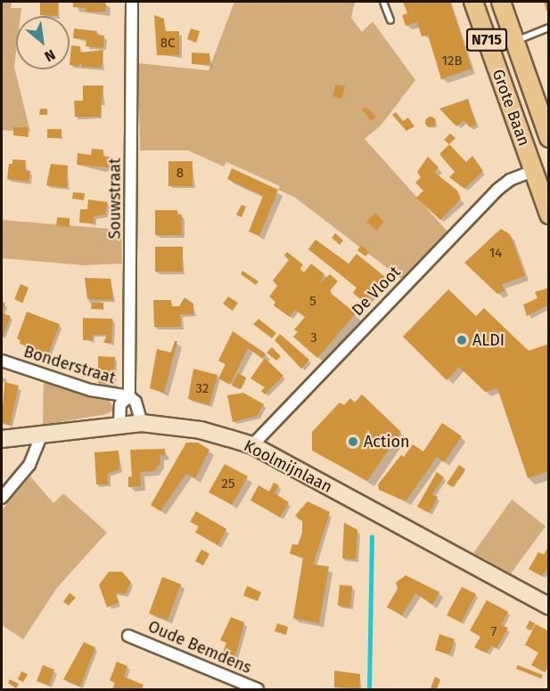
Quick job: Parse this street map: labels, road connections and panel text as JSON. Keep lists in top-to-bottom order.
{
  "streets": {
    "main road": ["N715", "Grote Baan"],
    "street": [
      "Souwstraat",
      "De Vloot",
      "Bonderstraat",
      "Koolmijnlaan",
      "Oude Bemdens"
    ]
  },
  "crossings": [
    ["Grote Baan", "De Vloot"],
    ["Souwstraat", "Bonderstraat"],
    ["Souwstraat", "Koolmijnlaan"],
    ["De Vloot", "Koolmijnlaan"]
  ],
  "places": ["ALDI", "Action"],
  "house_numbers": [
    "8C",
    "12B",
    "8",
    "14",
    "5",
    "3",
    "32",
    "25",
    "7"
  ],
  "north": "bottom right"
}
